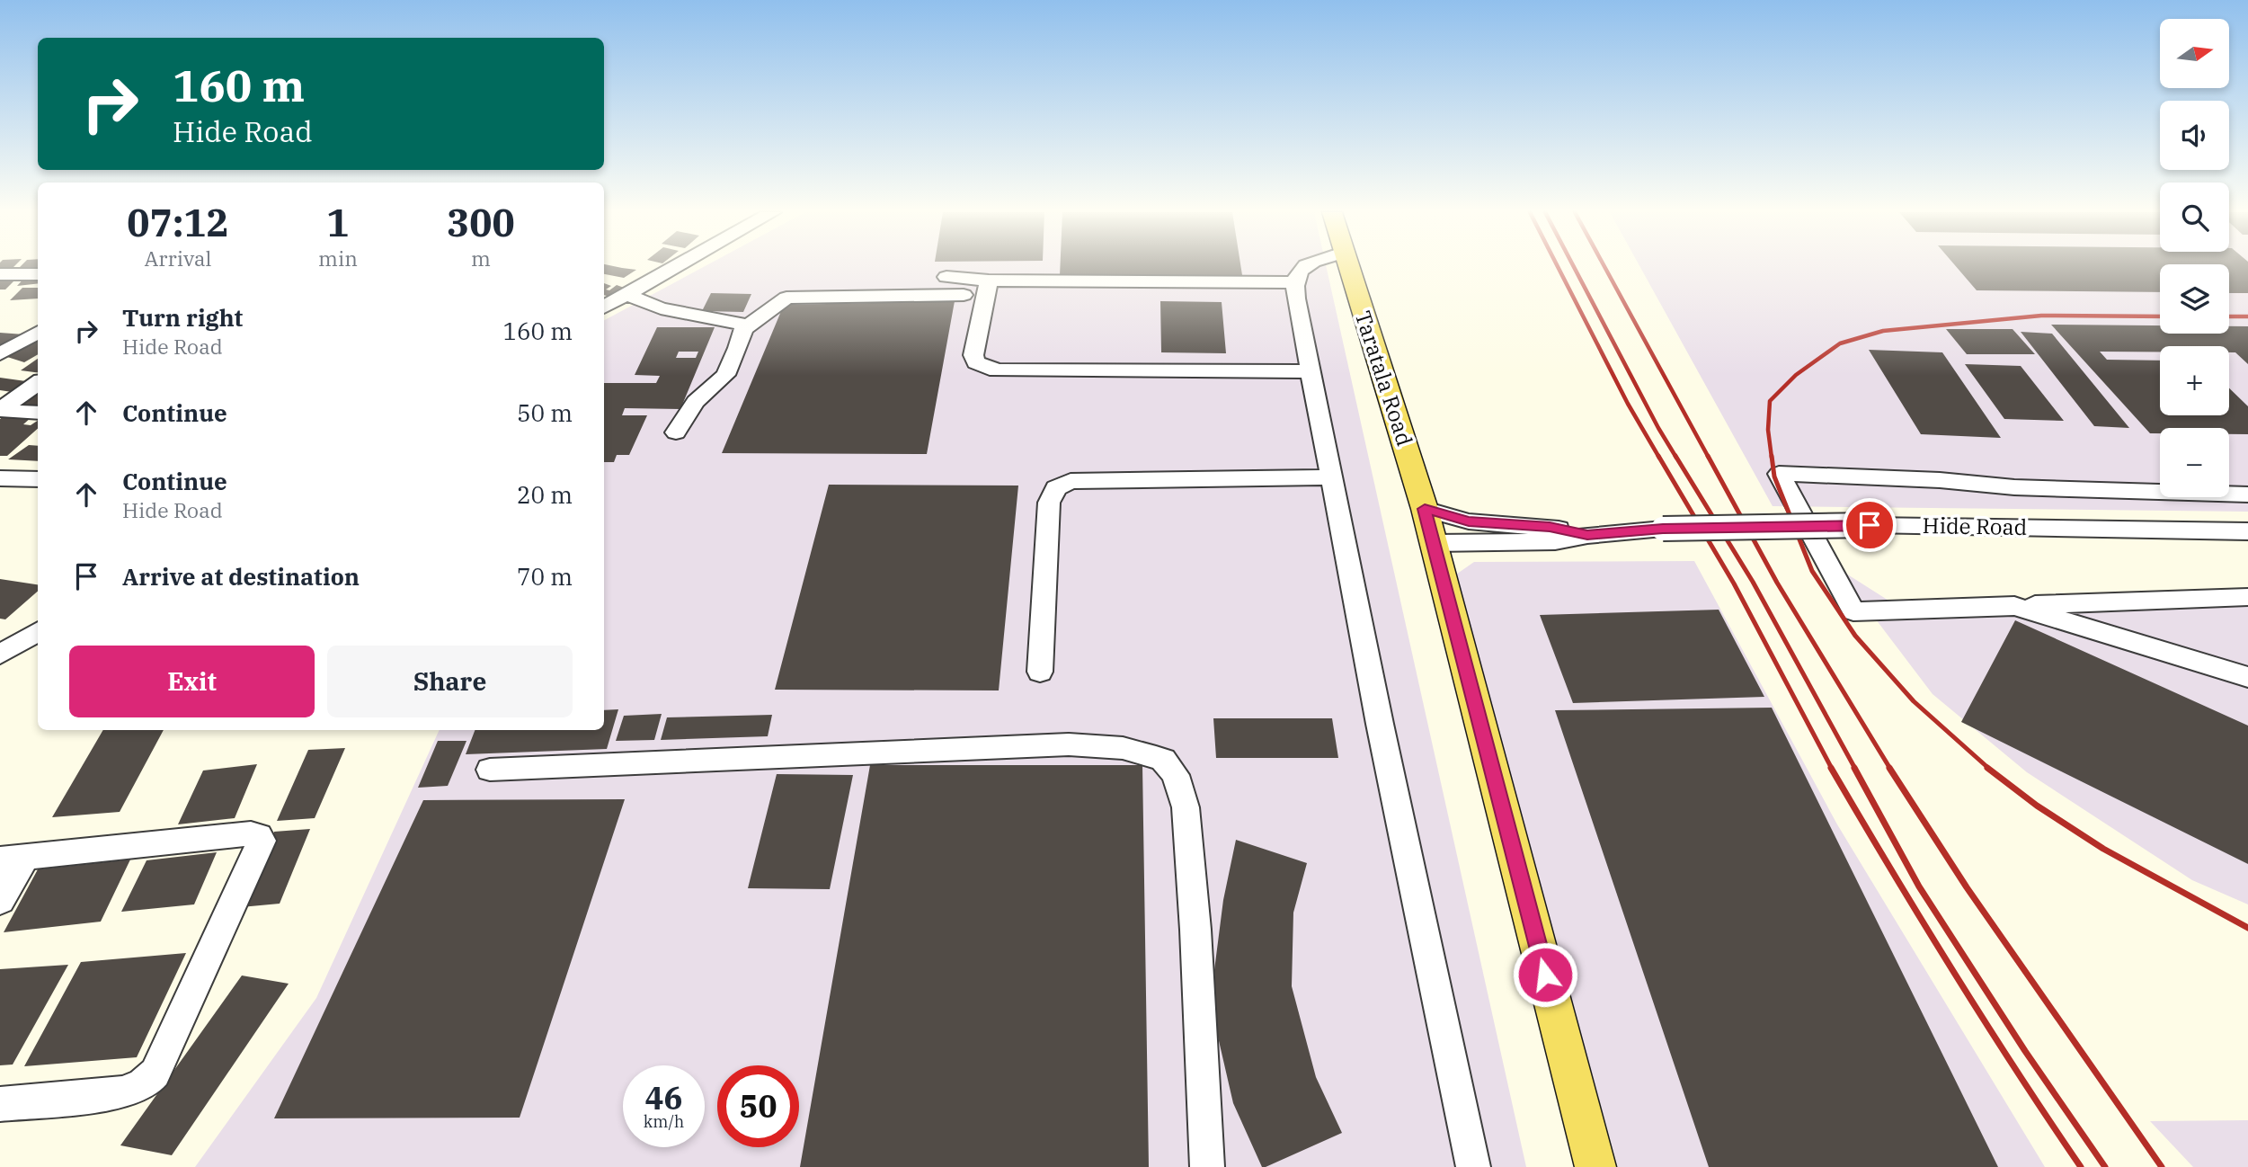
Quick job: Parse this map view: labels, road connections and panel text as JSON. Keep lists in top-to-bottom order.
{
  "streets": {
    "main road": ["Taratala Road"],
    "street": ["Hide Road"]
  },
  "north": "right",
  "page": {
    "map_buttons": ["+", "−"],
    "turn": ["160 m", "Hide Road"],
    "eta": [
      "07:12",
      "Arrival",
      "1",
      "min",
      "300",
      "m"
    ],
    "list": [
      {
        "name": "Turn right",
        "note": "Hide Road",
        "value": "160 m"
      },
      {
        "name": "Continue",
        "value": "50 m"
      },
      {
        "name": "Continue",
        "note": "Hide Road",
        "value": "20 m"
      },
      {
        "name": "Arrive at destination",
        "value": "70 m"
      }
    ],
    "buttons": ["Exit", "Share"],
    "speed": "46 km/h",
    "limit": "50"
  }
}
